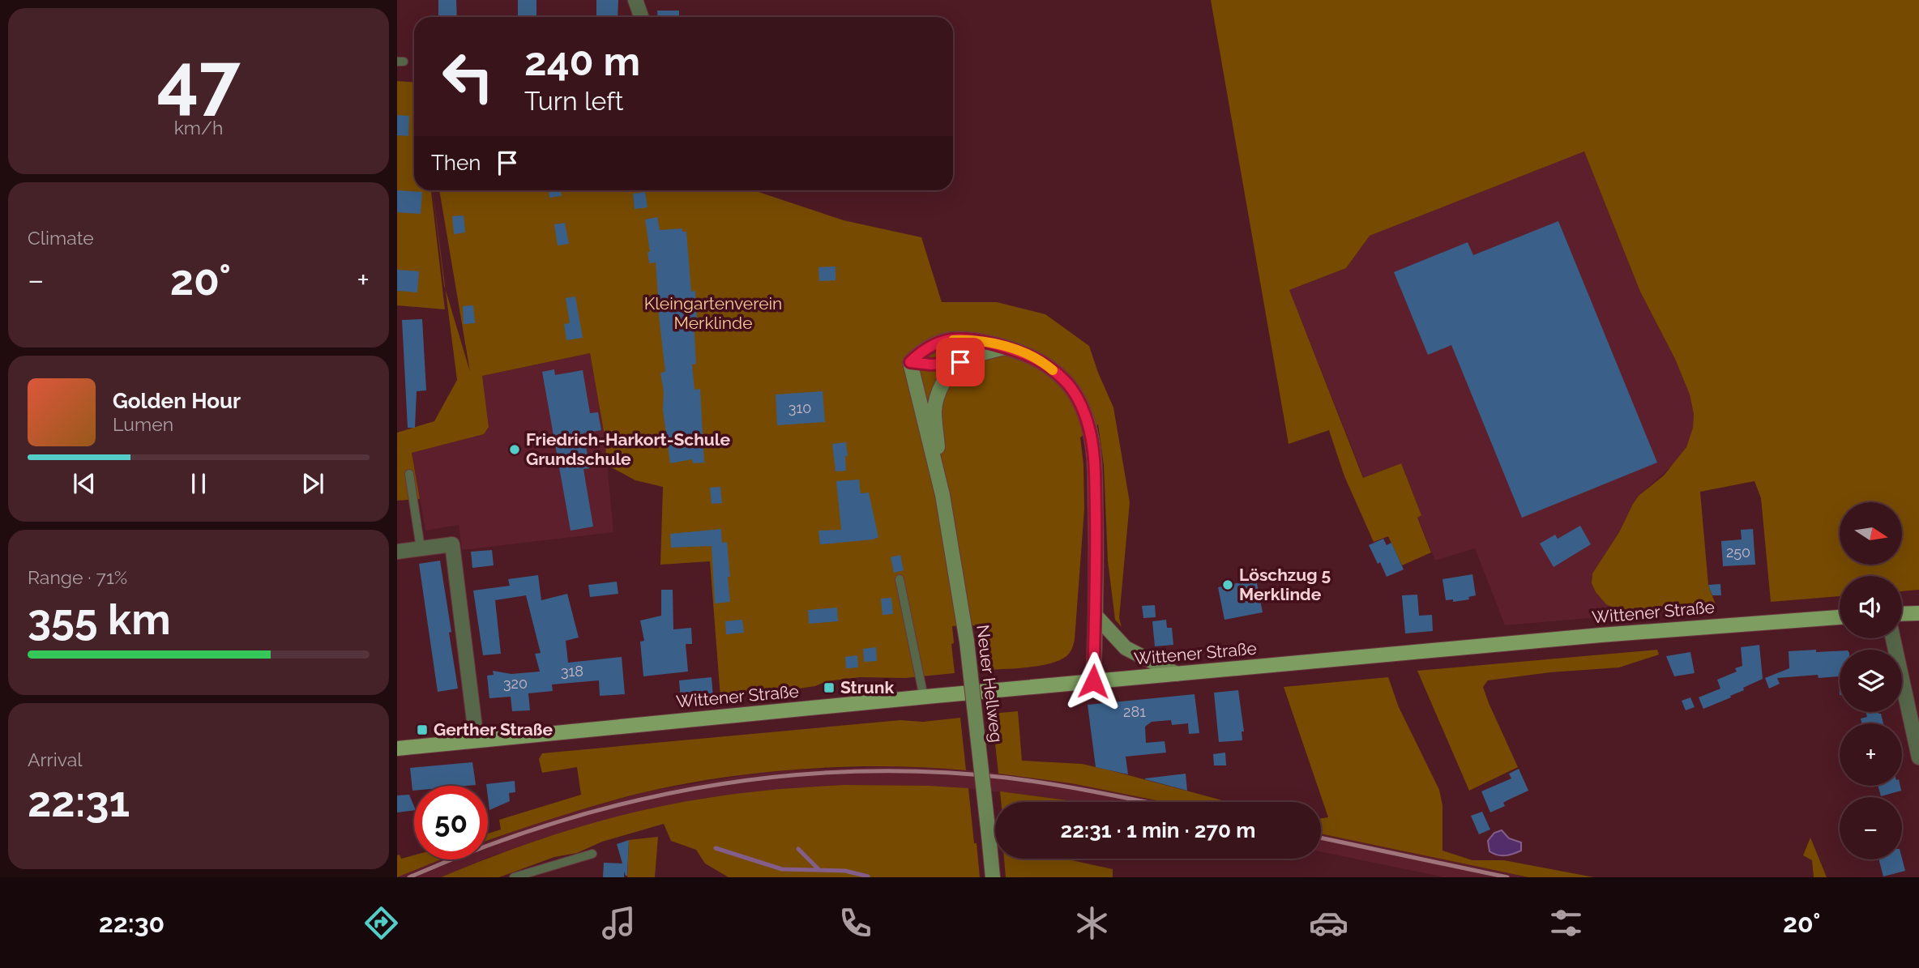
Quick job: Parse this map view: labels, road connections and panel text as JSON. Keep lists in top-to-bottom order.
{
  "streets": {
    "main road": ["Wittener Straße", "Neuer Hellweg"]
  },
  "parks": ["Kleingartenverein Merklinde"],
  "places": {
    "other": ["Friedrich-Harkort-Schule Grundschule", "Löschzug 5 Merklinde"],
    "transit": ["Strunk", "Gerther Straße"]
  },
  "house_numbers": [
    "310",
    "250",
    "318",
    "320",
    "281"
  ],
  "north": "right",
  "page": {
    "tile": [
      ["47", "km/h"],
      "Climate",
      ["Range · 71%", "355 km"],
      ["Arrival", "22:31"]
    ],
    "turn": ["240 m", "Turn left"],
    "then": "Then",
    "heat": ["−", "20°", "+"],
    "song": ["Golden Hour", "Lumen"],
    "map_buttons": ["+", "−"],
    "limit": "50",
    "trip": "22:31 · 1 min · 270 m",
    "tabs": ["22:30", "20°"]
  }
}
